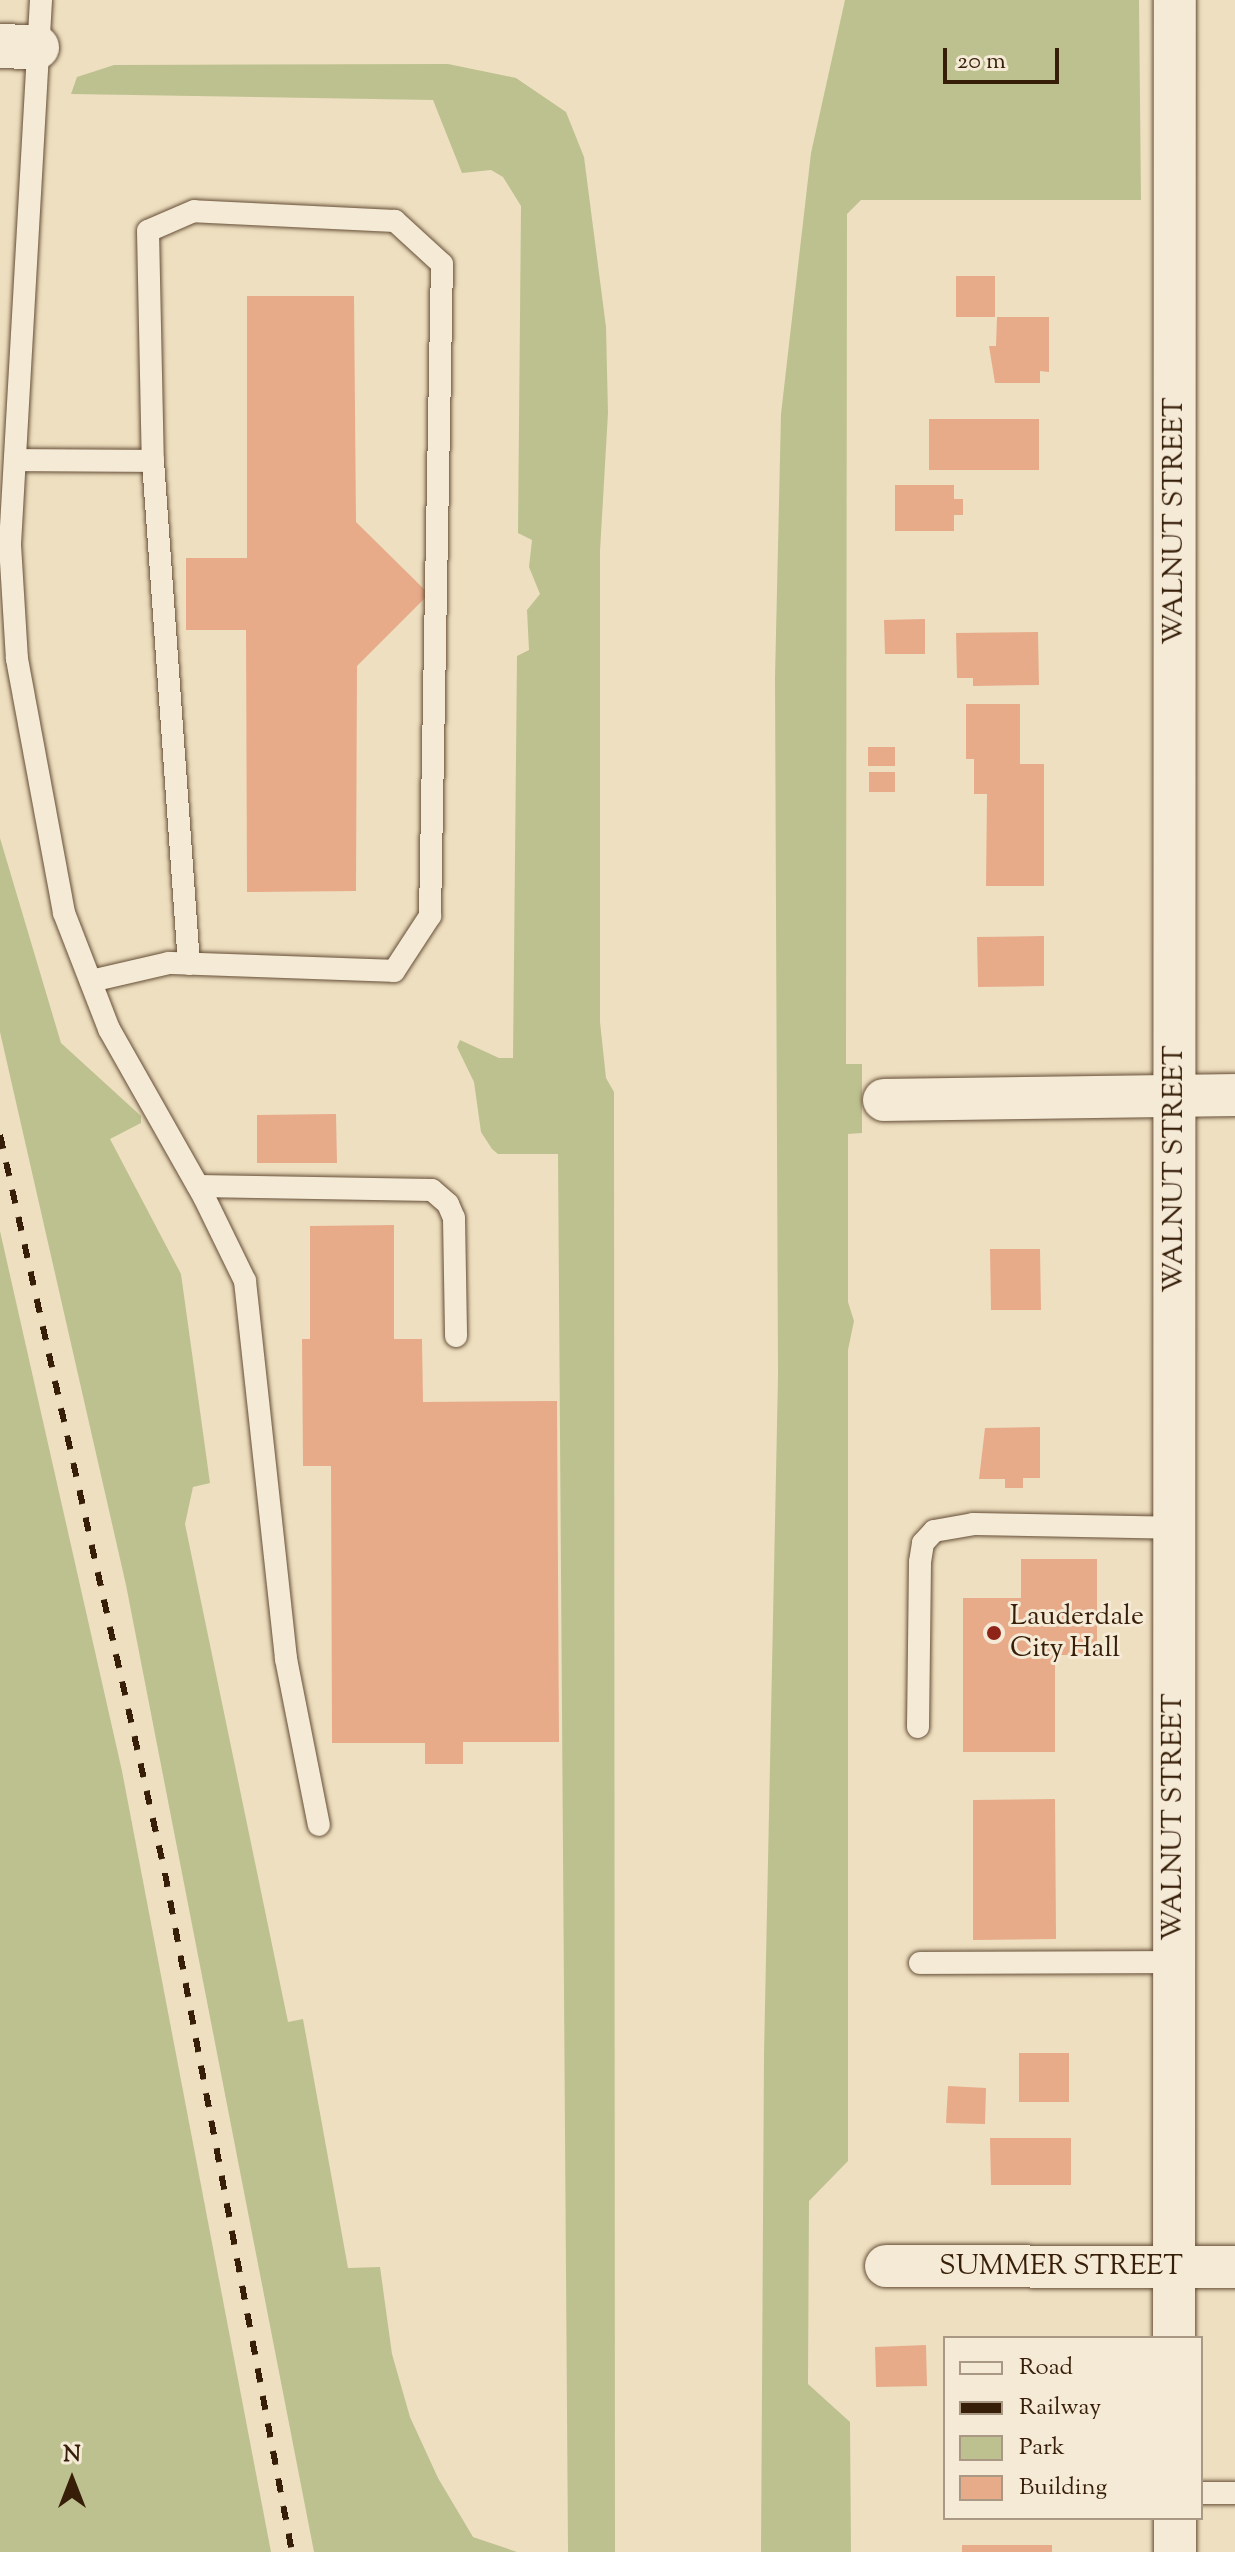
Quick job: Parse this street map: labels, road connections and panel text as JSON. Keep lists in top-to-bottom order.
{
  "streets": {
    "street": ["WALNUT STREET", "SUMMER STREET"]
  },
  "crossings": [
    ["WALNUT STREET", "SUMMER STREET"]
  ],
  "places": ["Lauderdale City Hall"],
  "legend": [
    "Road",
    "Railway",
    "Park",
    "Building"
  ],
  "scale_bar": "20 m",
  "north": "top"
}
